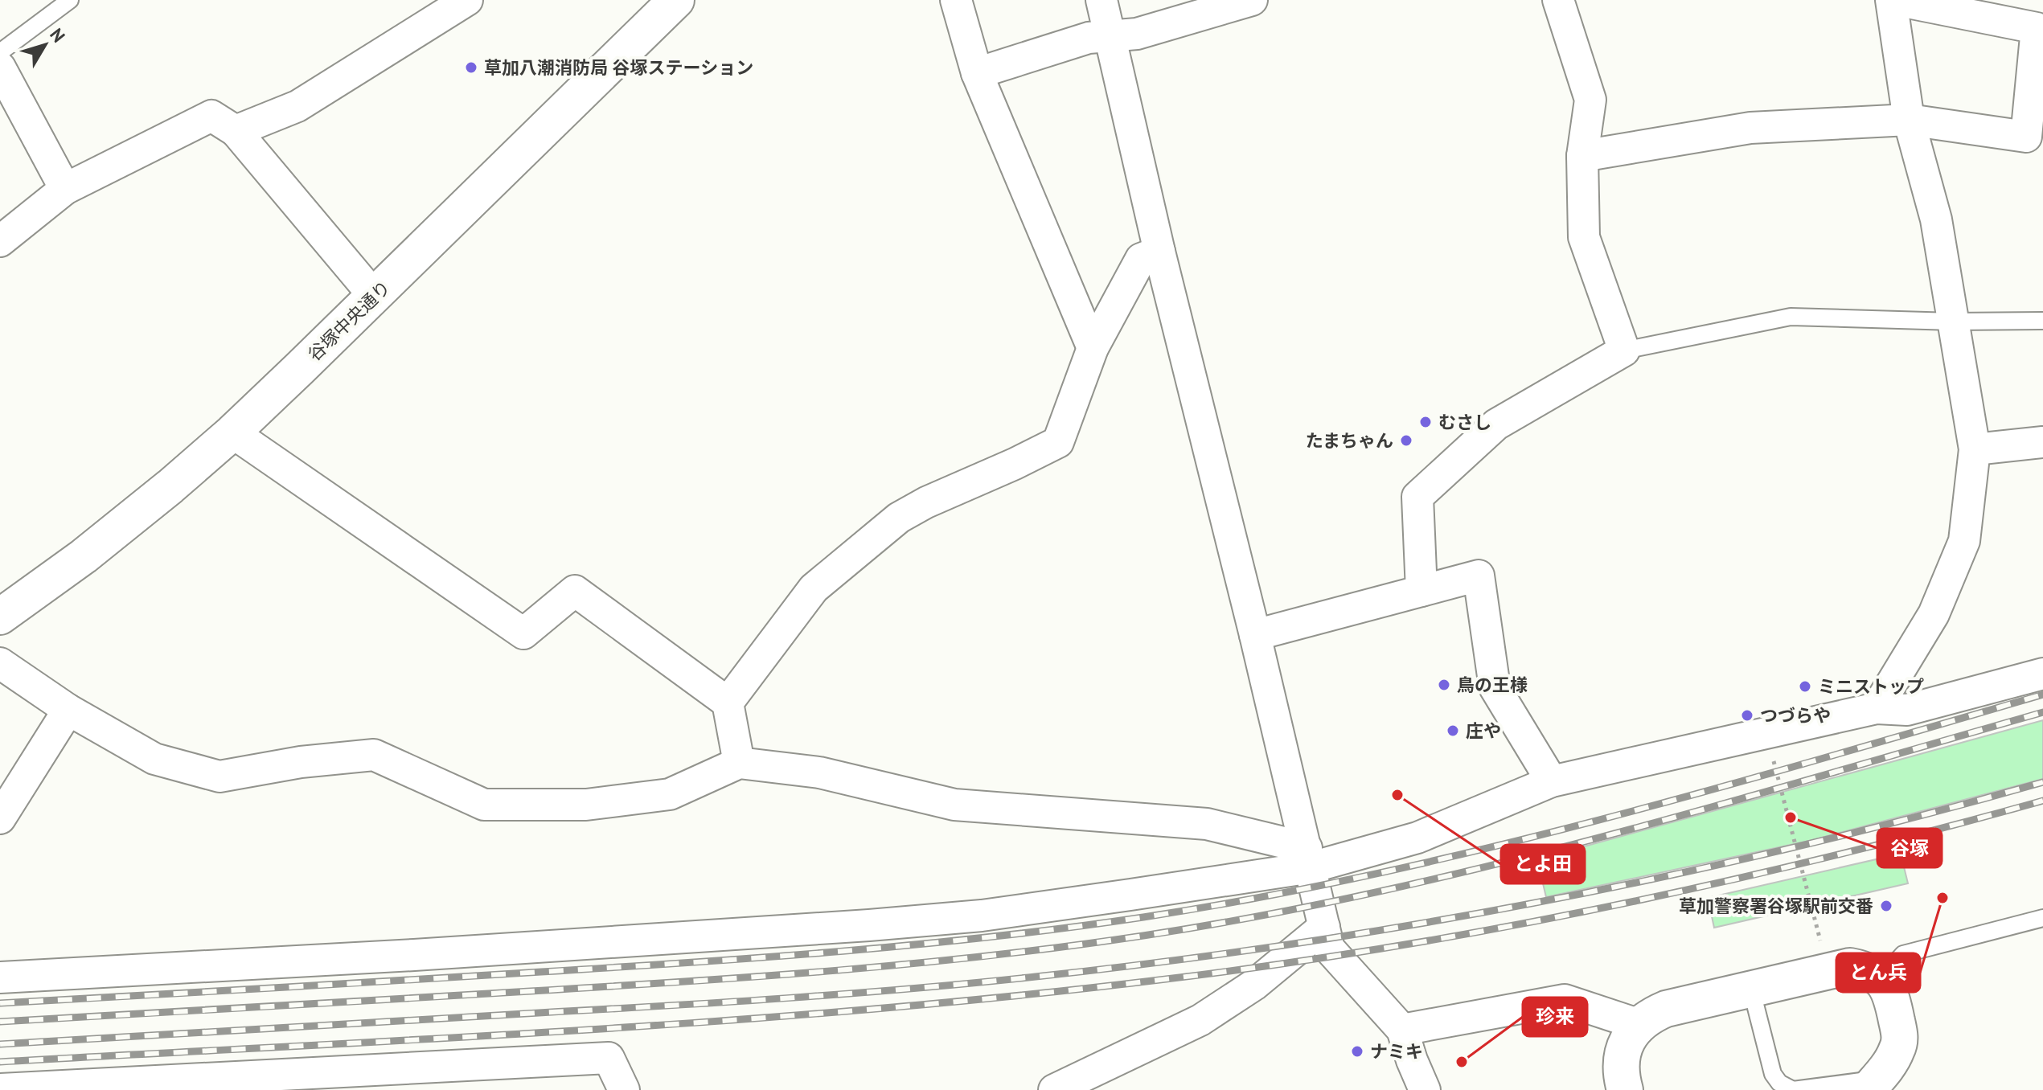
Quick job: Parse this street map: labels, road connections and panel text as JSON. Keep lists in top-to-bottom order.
{
  "streets": {
    "street": ["谷塚中央通り"]
  },
  "places": [
    "草加八潮消防局 谷塚ステーション",
    "むさし",
    "たまちゃん",
    "鳥の王様",
    "ミニストップ",
    "つづらや",
    "庄や",
    "とよ田",
    "谷塚",
    "とん兵",
    "草加警察署谷塚駅前交番",
    "ナミキ",
    "珍来"
  ],
  "north": "top right"
}
